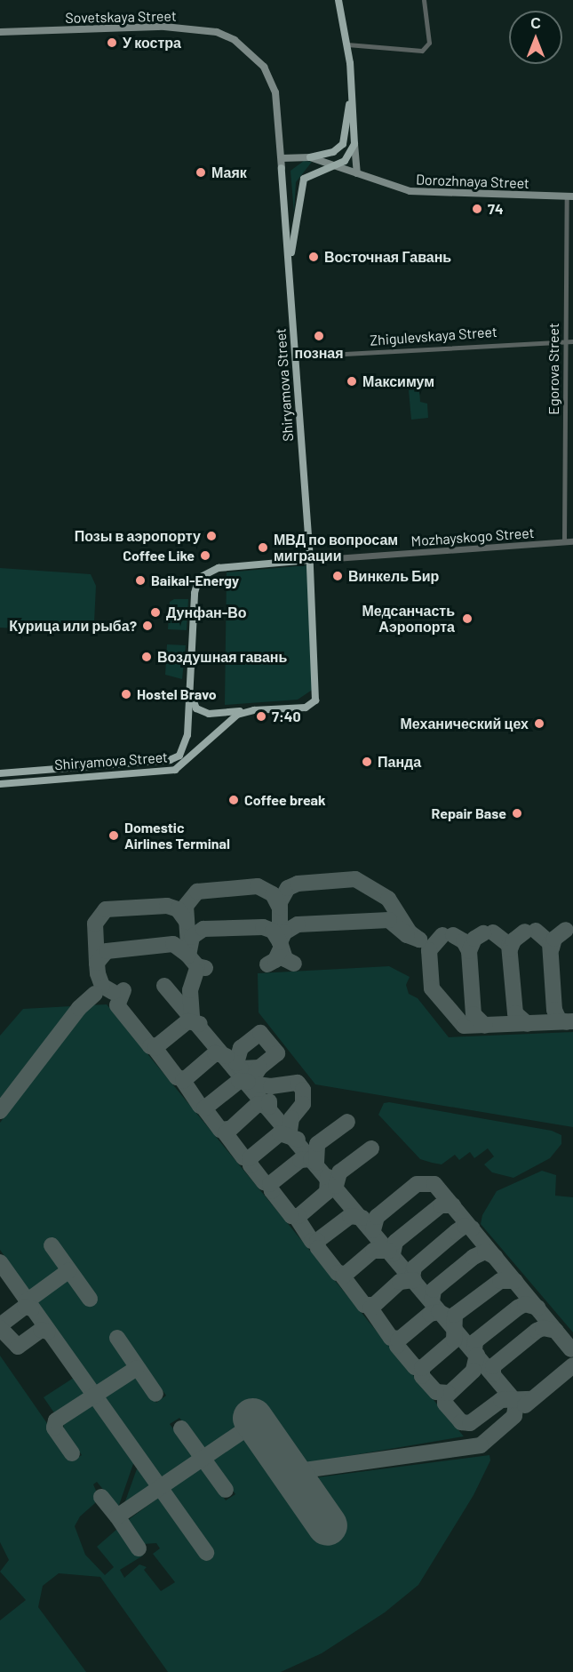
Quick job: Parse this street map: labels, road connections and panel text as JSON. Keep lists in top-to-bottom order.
{
  "streets": {
    "main road": ["Sovetskaya Street", "Dorozhnaya Street", "Shiryamova Street"],
    "street": ["Zhigulevskaya Street", "Egorova Street", "Mozhayskogo Street"]
  },
  "crossings": [
    ["Sovetskaya Street", "Dorozhnaya Street"],
    ["Dorozhnaya Street", "Egorova Street"],
    ["Zhigulevskaya Street", "Egorova Street"],
    ["Zhigulevskaya Street", "Shiryamova Street"],
    ["Egorova Street", "Mozhayskogo Street"],
    ["Shiryamova Street", "Mozhayskogo Street"]
  ],
  "places": [
    "У костра",
    "Маяк",
    "74",
    "Восточная Гавань",
    "позная",
    "Максимум",
    "Позы в аэропорту",
    "МВД по вопросам миграции",
    "Coffee Like",
    "Винкель Бир",
    "Baikal-Energy",
    "Дунфан-Во",
    "Медсанчасть Аэропорта",
    "Курица или рыба?",
    "Воздушная гавань",
    "Hostel Bravo",
    "7:40",
    "Механический цех",
    "Панда",
    "Coffee break",
    "Repair Base",
    "Domestic Airlines Terminal"
  ],
  "north": "top"
}
